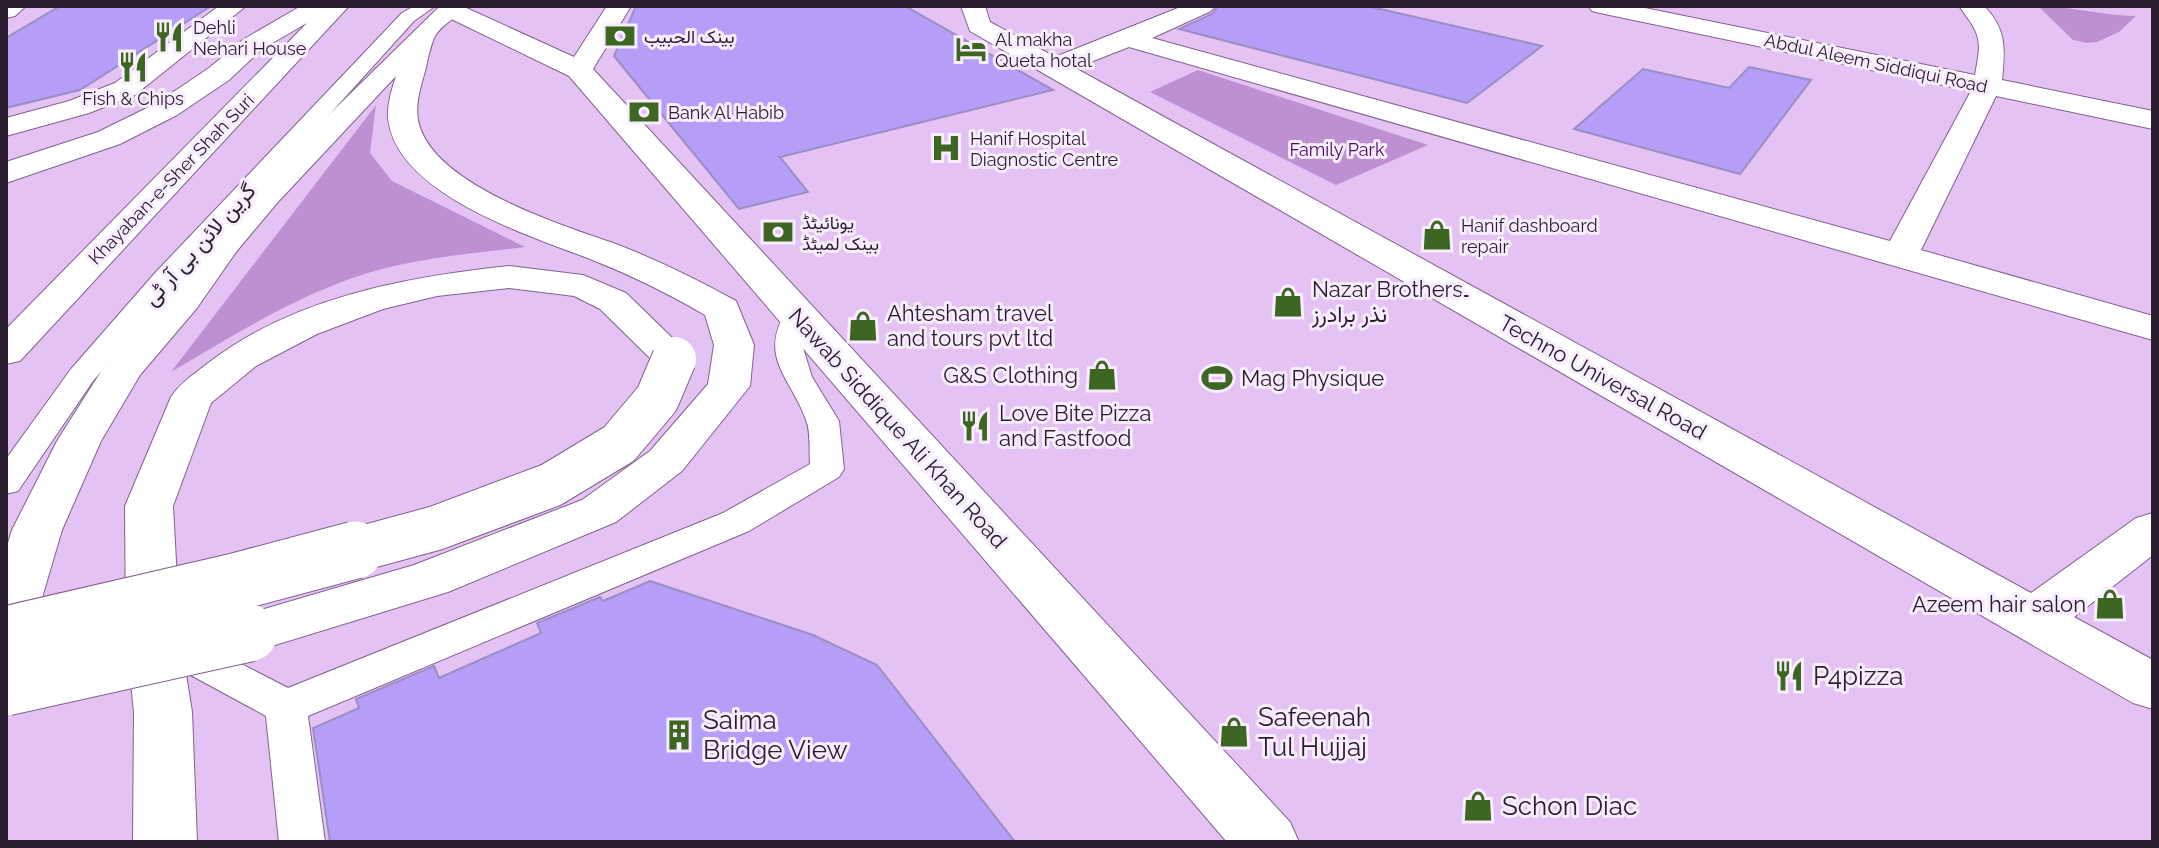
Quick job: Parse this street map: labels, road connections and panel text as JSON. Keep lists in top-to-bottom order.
{
  "streets": {
    "street": [
      "Abdul Aleem Siddiqui Road",
      "Khayaban-e-Sher Shah Suri",
      "Techno Universal Road",
      "Nawab Siddique Ali Khan Road"
    ],
    "lane": ["گرین لائن بی آر ٹی"]
  },
  "parks": ["Family Park"],
  "places": {
    "bank": ["بينک الحبيب", "Bank Al Habib", "یونائیٹڈ بینک لمیٹڈ"],
    "restaurant": [
      "Dehli Nehari House",
      "Fish & Chips",
      "Love Bite Pizza and Fastfood",
      "P4pizza"
    ],
    "hotel": ["Al makha Queta hotal"],
    "hospital": ["Hanif Hospital Diagnostic Centre"],
    "shop": [
      "Hanif dashboard repair",
      "Nazar Brothers۔ نذر برادرز",
      "Ahtesham travel and tours pvt ltd",
      "G&S Clothing",
      "Azeem hair salon",
      "Safeenah Tul Hujjaj",
      "Schon Diac"
    ],
    "sports": ["Mag Physique"],
    "building": ["Saima Bridge View"]
  }
}
